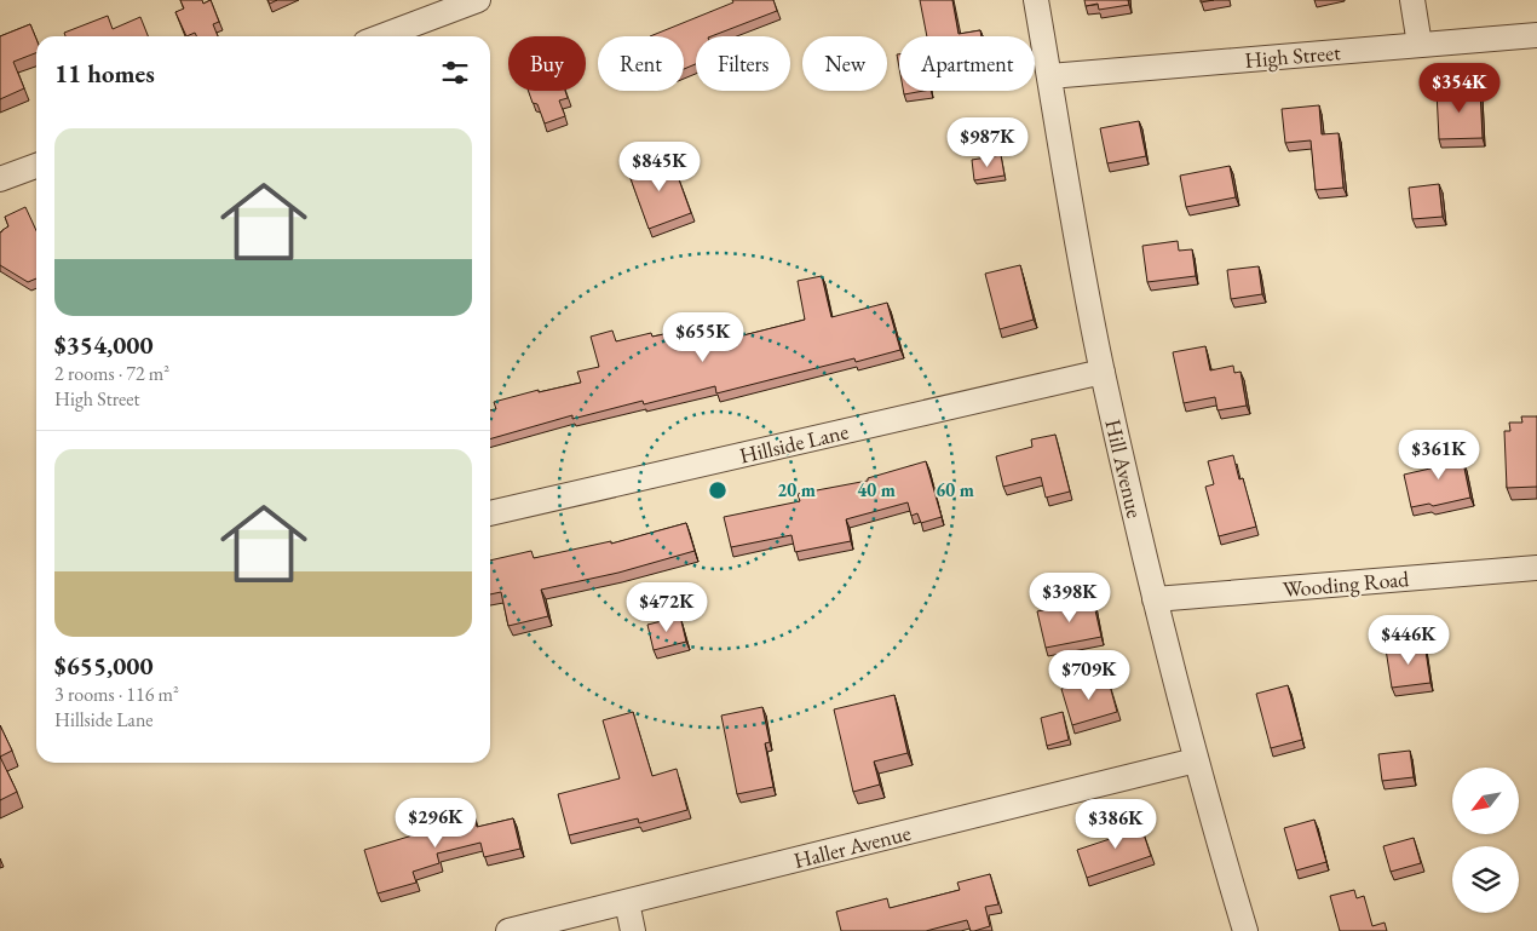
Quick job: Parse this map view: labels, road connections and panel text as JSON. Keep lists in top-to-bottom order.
{
  "streets": {
    "street": [
      "High Street",
      "Hillside Lane",
      "Hill Avenue",
      "Wooding Road",
      "Haller Avenue"
    ]
  },
  "crossings": [
    ["High Street", "Hill Avenue"],
    ["Hillside Lane", "Hill Avenue"],
    ["Hill Avenue", "Wooding Road"],
    ["Hill Avenue", "Haller Avenue"]
  ],
  "north": "bottom left",
  "page": {
    "chip": [
      "Buy",
      "Rent",
      "Filters",
      "New",
      "Apartment"
    ],
    "heading": "11 homes",
    "price": [
      "$354K",
      "$987K",
      "$845K",
      "$655K",
      "$361K",
      "$398K",
      "$472K",
      "$446K",
      "$709K",
      "$296K",
      "$386K"
    ],
    "list": [
      {
        "name": "$354,000",
        "note": "2 rooms · 72 m² · High Street"
      },
      {
        "name": "$655,000",
        "note": "3 rooms · 116 m² · Hillside Lane"
      }
    ]
  },
  "rings": ["20 m", "40 m", "60 m"]
}
